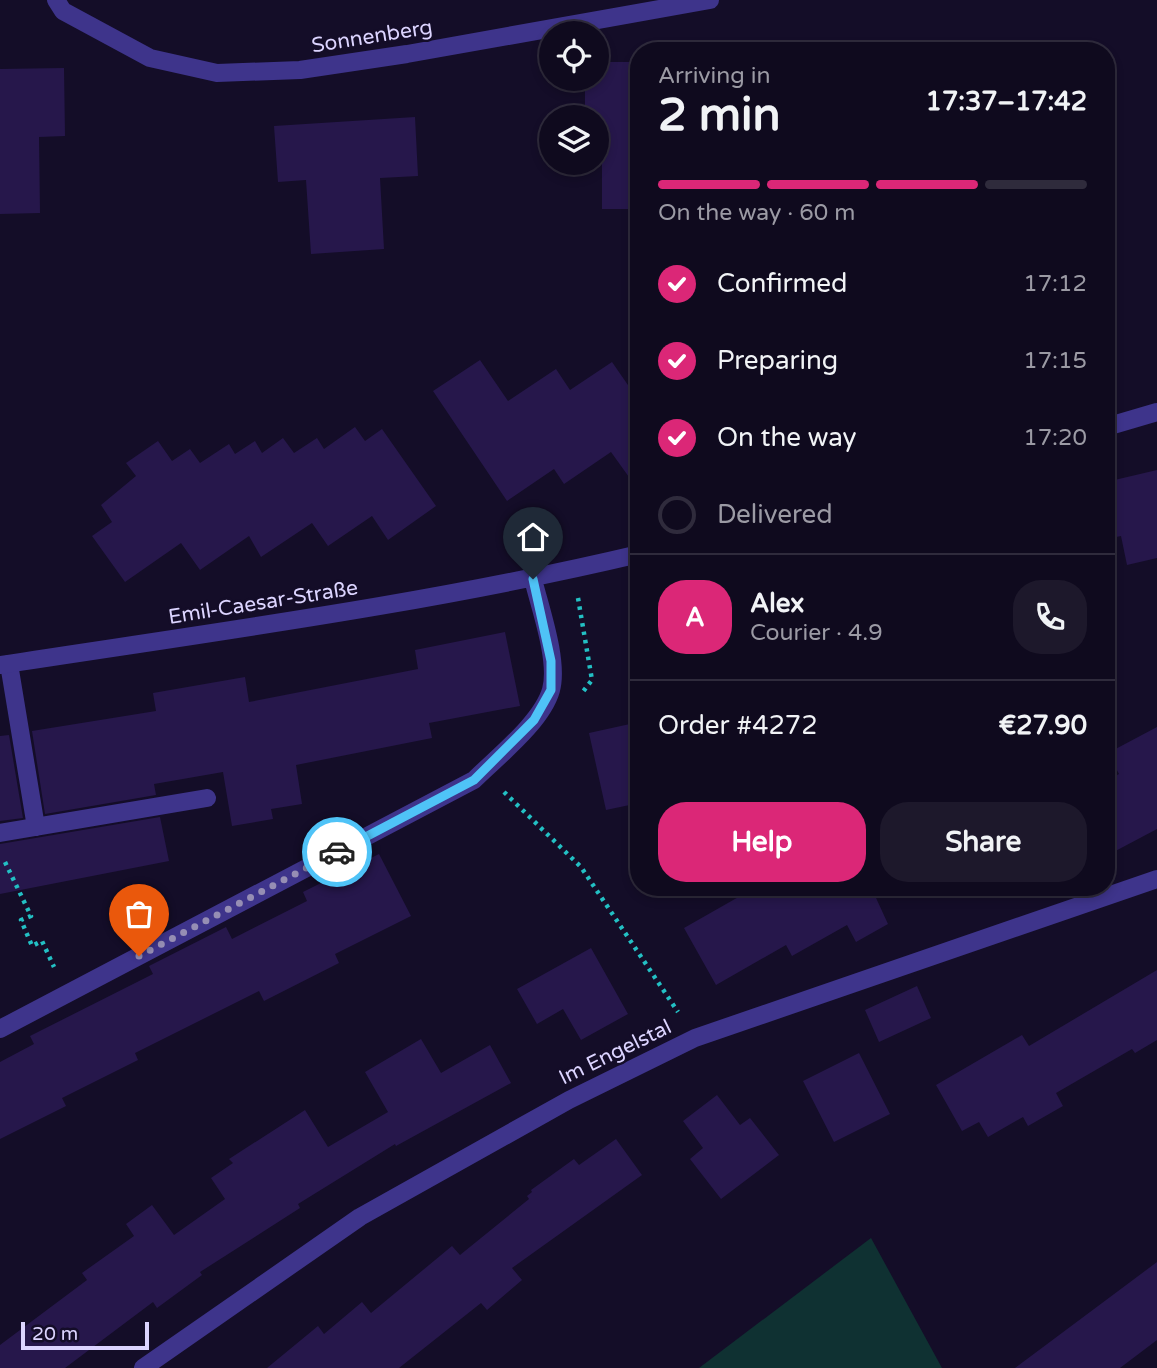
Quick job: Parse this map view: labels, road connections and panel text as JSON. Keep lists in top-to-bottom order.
{
  "streets": {
    "street": ["Sonnenberg", "Emil-Caesar-Straße", "Im Engelstal"]
  },
  "scale_bar": "20 m",
  "page": {
    "heading": ["2 min", "Arriving in", "17:37–17:42"],
    "panel": [
      "Alex",
      "Courier · 4.9",
      "Order #4272",
      "€27.90"
    ],
    "bar": "On the way · 60 m",
    "list": [
      ["Confirmed", "17:12"],
      ["Preparing", "17:15"],
      ["On the way", "17:20"],
      "Delivered"
    ],
    "round": "A",
    "buttons": ["Help", "Share"],
    "scale": "20 m"
  }
}
